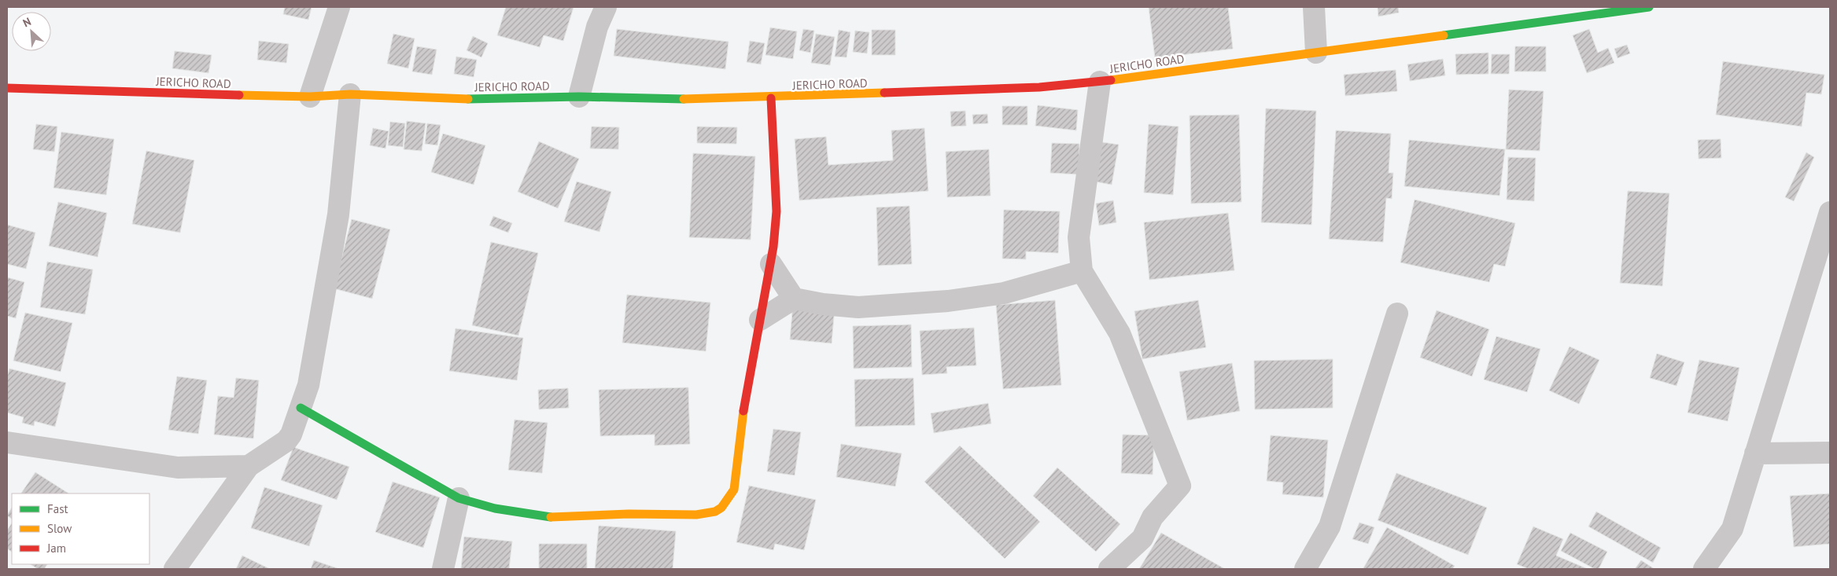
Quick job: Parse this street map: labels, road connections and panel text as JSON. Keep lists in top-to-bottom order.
{
  "streets": {
    "street": ["JERICHO ROAD"]
  },
  "legend": ["Fast", "Slow", "Jam"],
  "north": "top left"
}
